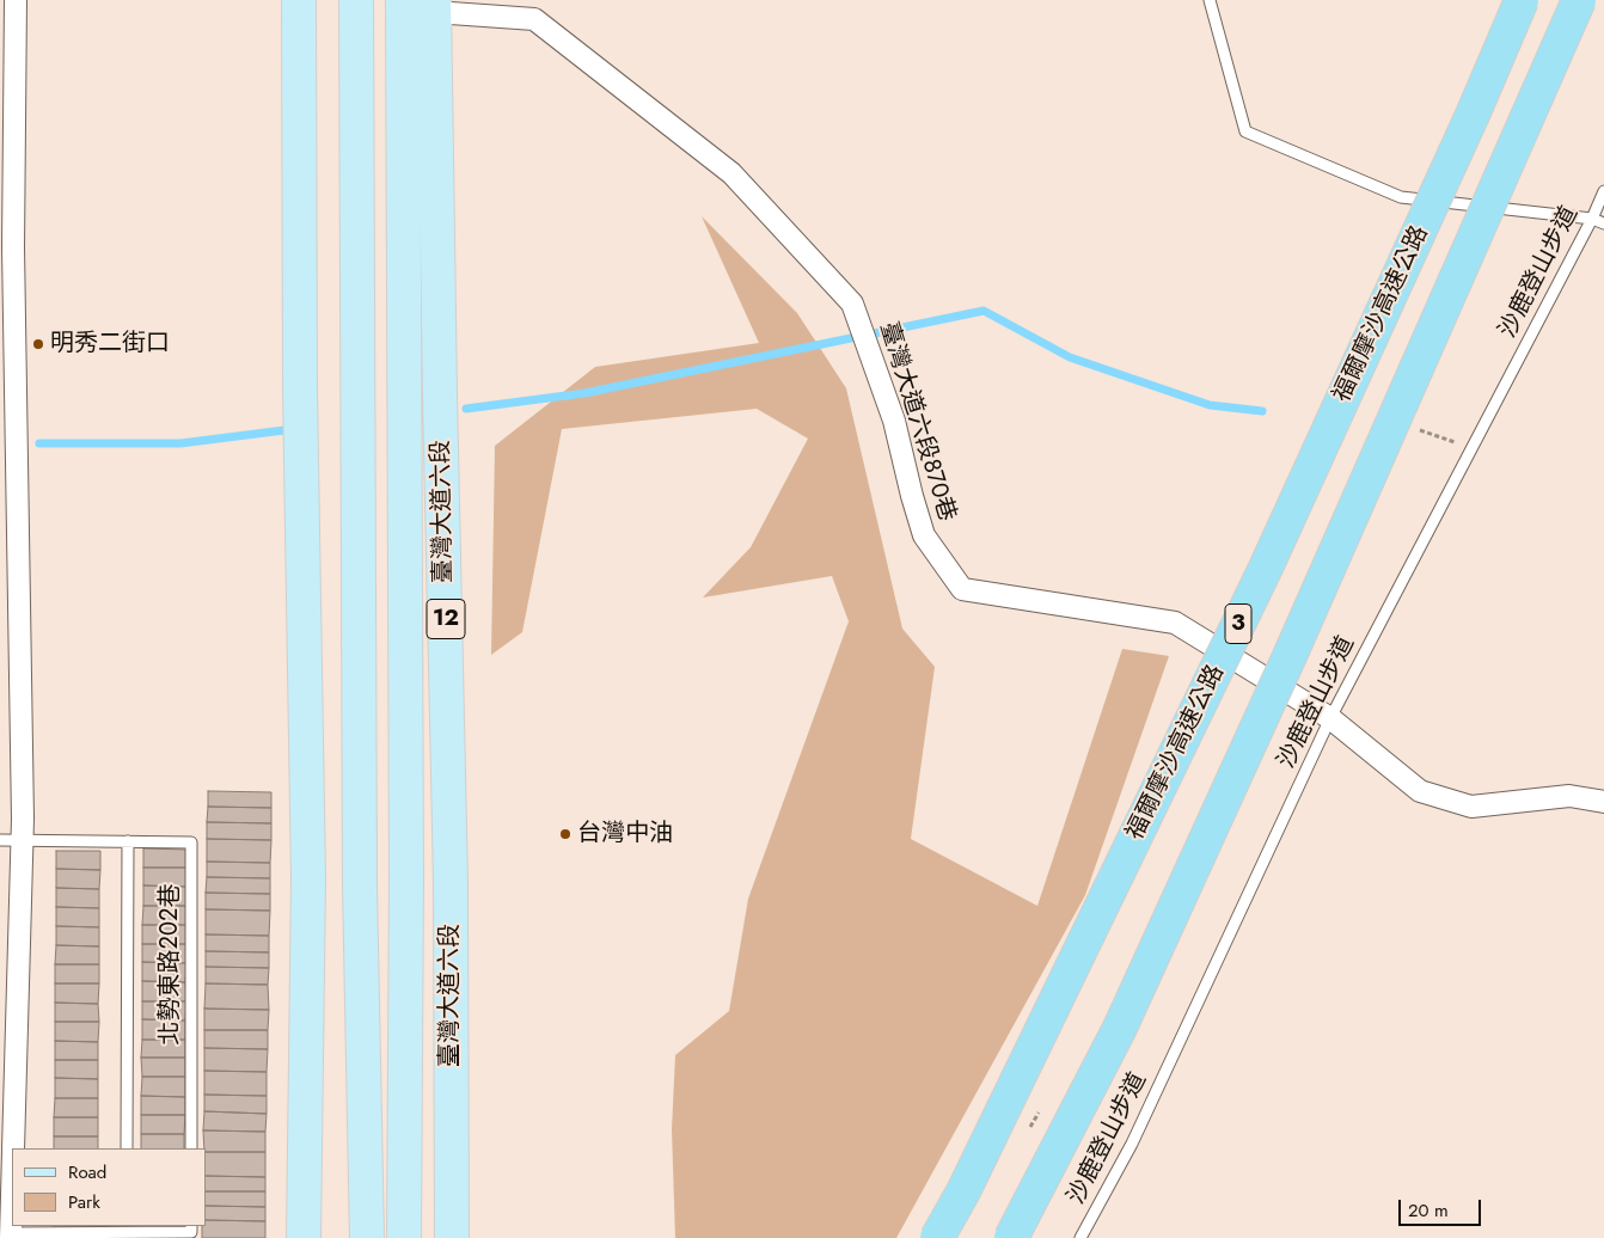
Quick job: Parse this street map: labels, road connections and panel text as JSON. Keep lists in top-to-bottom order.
{
  "streets": {
    "highway": ["福爾摩沙高速公路", "3"],
    "main road": ["臺灣大道六段", "12"],
    "street": ["臺灣大道六段870巷"],
    "lane": ["沙鹿登山步道", "北勢東路202巷"]
  },
  "crossings": [
    ["沙鹿登山步道", "臺灣大道六段870巷"],
    ["臺灣大道六段870巷", "臺灣大道六段"]
  ],
  "places": ["明秀二街口", "台灣中油"],
  "legend": ["Road", "Park"],
  "scale_bar": "20 m"
}
